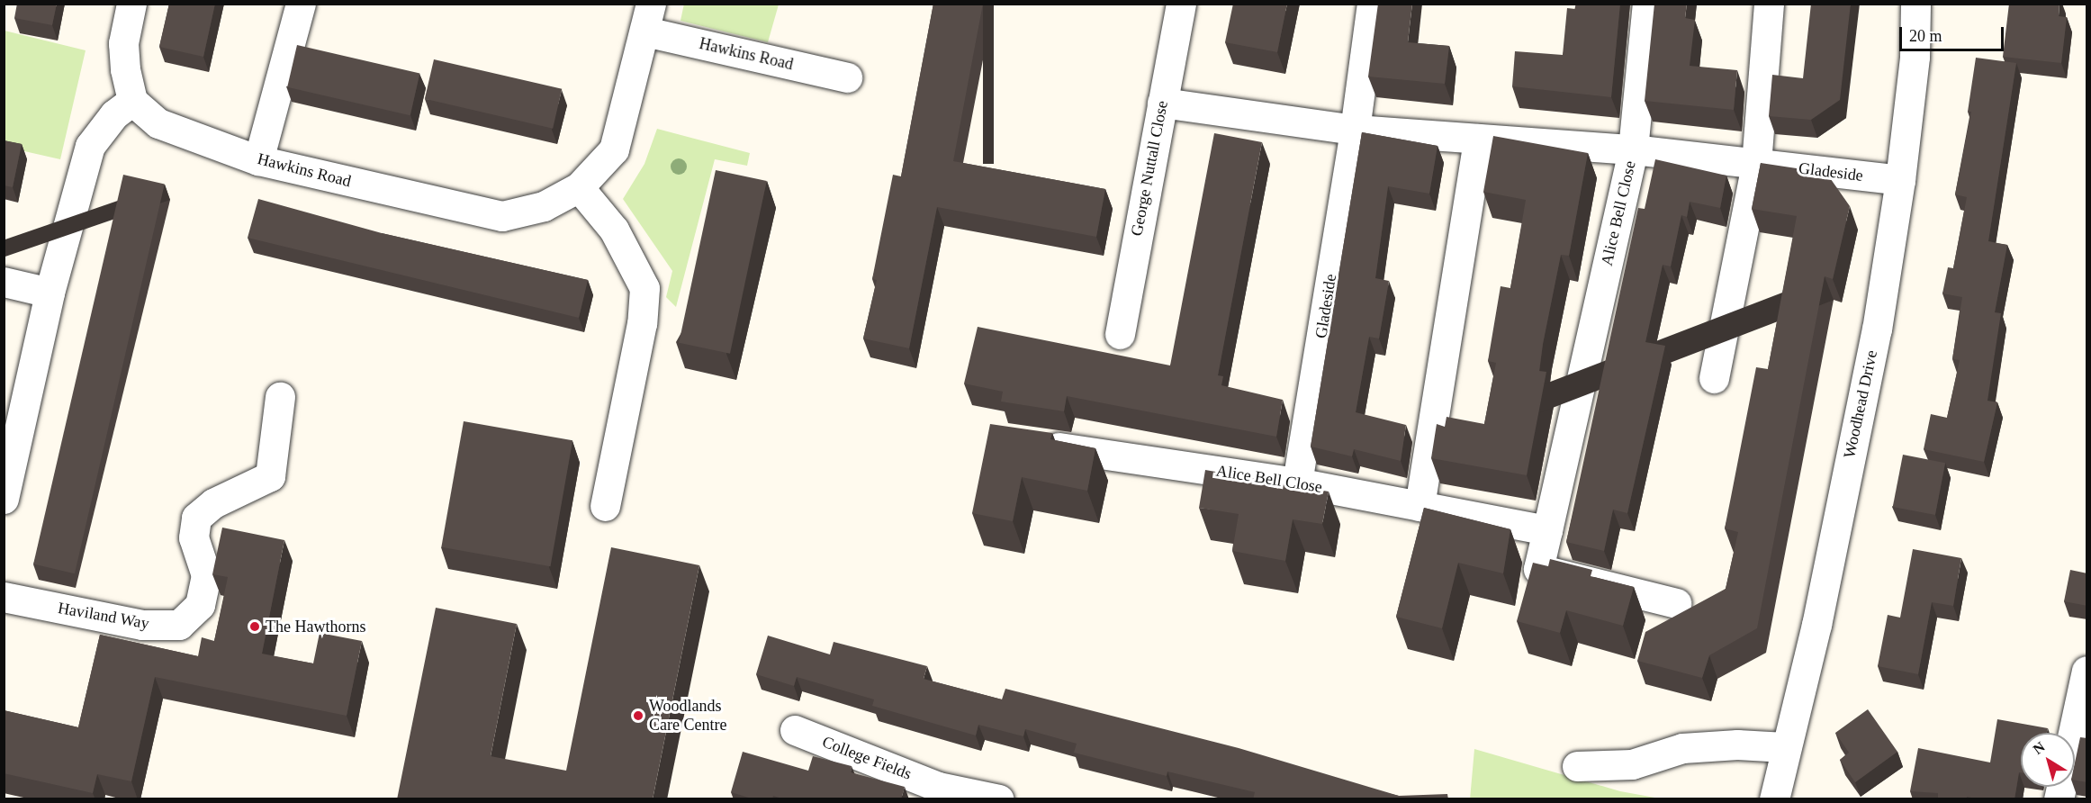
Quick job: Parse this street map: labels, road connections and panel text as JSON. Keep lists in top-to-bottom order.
{
  "streets": {
    "street": [
      "Hawkins Road",
      "George Nuttall Close",
      "Gladeside",
      "Alice Bell Close",
      "Woodhead Drive",
      "Haviland Way",
      "College Fields"
    ]
  },
  "crossings": [
    ["George Nuttall Close", "Gladeside"],
    ["Gladeside", "Alice Bell Close"],
    ["Gladeside", "Woodhead Drive"]
  ],
  "places": ["The Hawthorns", "Woodlands Care Centre"],
  "scale_bar": "20 m",
  "north": "top left"
}
